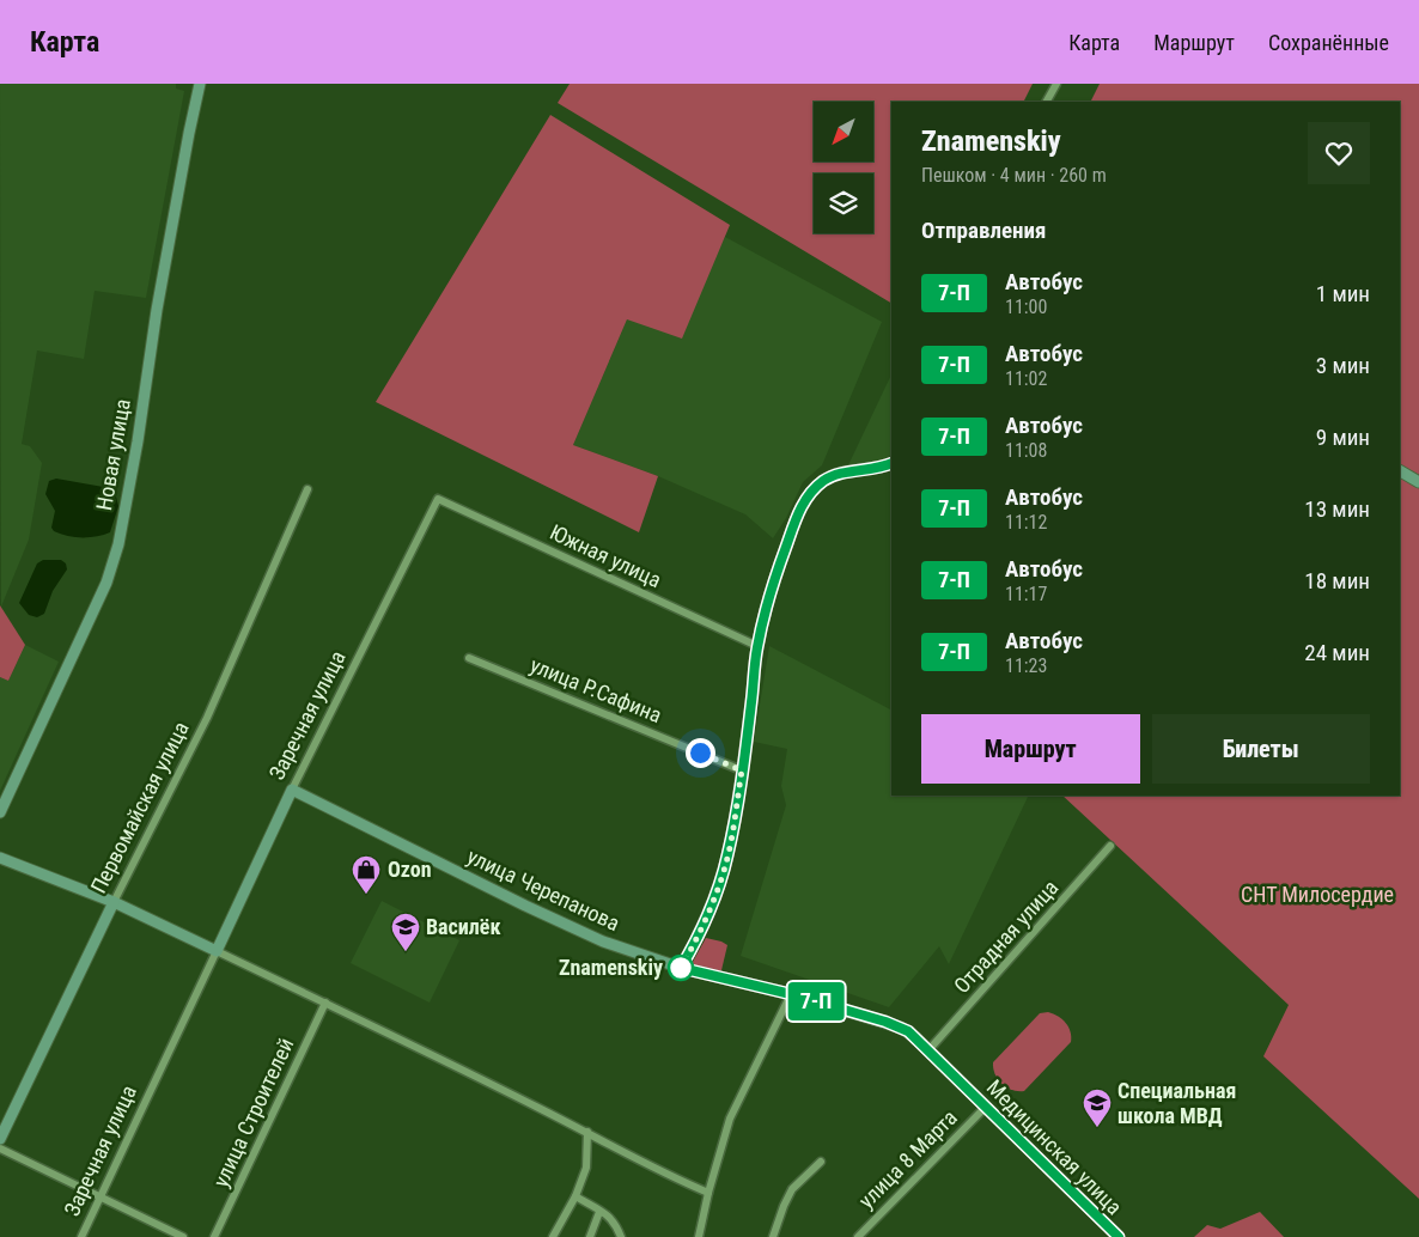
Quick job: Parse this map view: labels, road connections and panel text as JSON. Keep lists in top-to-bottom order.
{
  "streets": {
    "main road": [
      "Новая улица",
      "Заречная улица",
      "Первомайская улица",
      "улица Черепанова",
      "Медицинская улица"
    ],
    "street": [
      "Южная улица",
      "улица Р.Сафина",
      "Отрадная улица",
      "улица Строителей",
      "улица 8 Марта"
    ]
  },
  "crossings": [
    ["Южная улица", "Заречная улица"],
    ["Заречная улица", "улица Черепанова"],
    ["улица Черепанова", "Отрадная улица"],
    ["улица Черепанова", "Медицинская улица"],
    ["Медицинская улица", "улица 8 Марта"]
  ],
  "parks": ["СНТ Милосердие"],
  "places": {
    "shop": ["Ozon"],
    "school or university": ["Василёк", "Специальная школа МВД"],
    "other": ["Znamenskiy"]
  },
  "lines": ["bus line 7-П"],
  "north": "bottom left",
  "page": {
    "header": "Карта",
    "nav": ["Карта", "Маршрут", "Сохранённые"],
    "on_map": "7-П",
    "heading": [
      ["Znamenskiy", "Пешком · 4 мин · 260 m"],
      "Отправления"
    ],
    "list": [
      {
        "mark": "7-П",
        "name": "Автобус",
        "note": "11:00",
        "value": "1 мин"
      },
      {
        "mark": "7-П",
        "name": "Автобус",
        "note": "11:02",
        "value": "3 мин"
      },
      {
        "mark": "7-П",
        "name": "Автобус",
        "note": "11:08",
        "value": "9 мин"
      },
      {
        "mark": "7-П",
        "name": "Автобус",
        "note": "11:12",
        "value": "13 мин"
      },
      {
        "mark": "7-П",
        "name": "Автобус",
        "note": "11:17",
        "value": "18 мин"
      },
      {
        "mark": "7-П",
        "name": "Автобус",
        "note": "11:23",
        "value": "24 мин"
      }
    ],
    "buttons": ["Маршрут", "Билеты"]
  }
}
